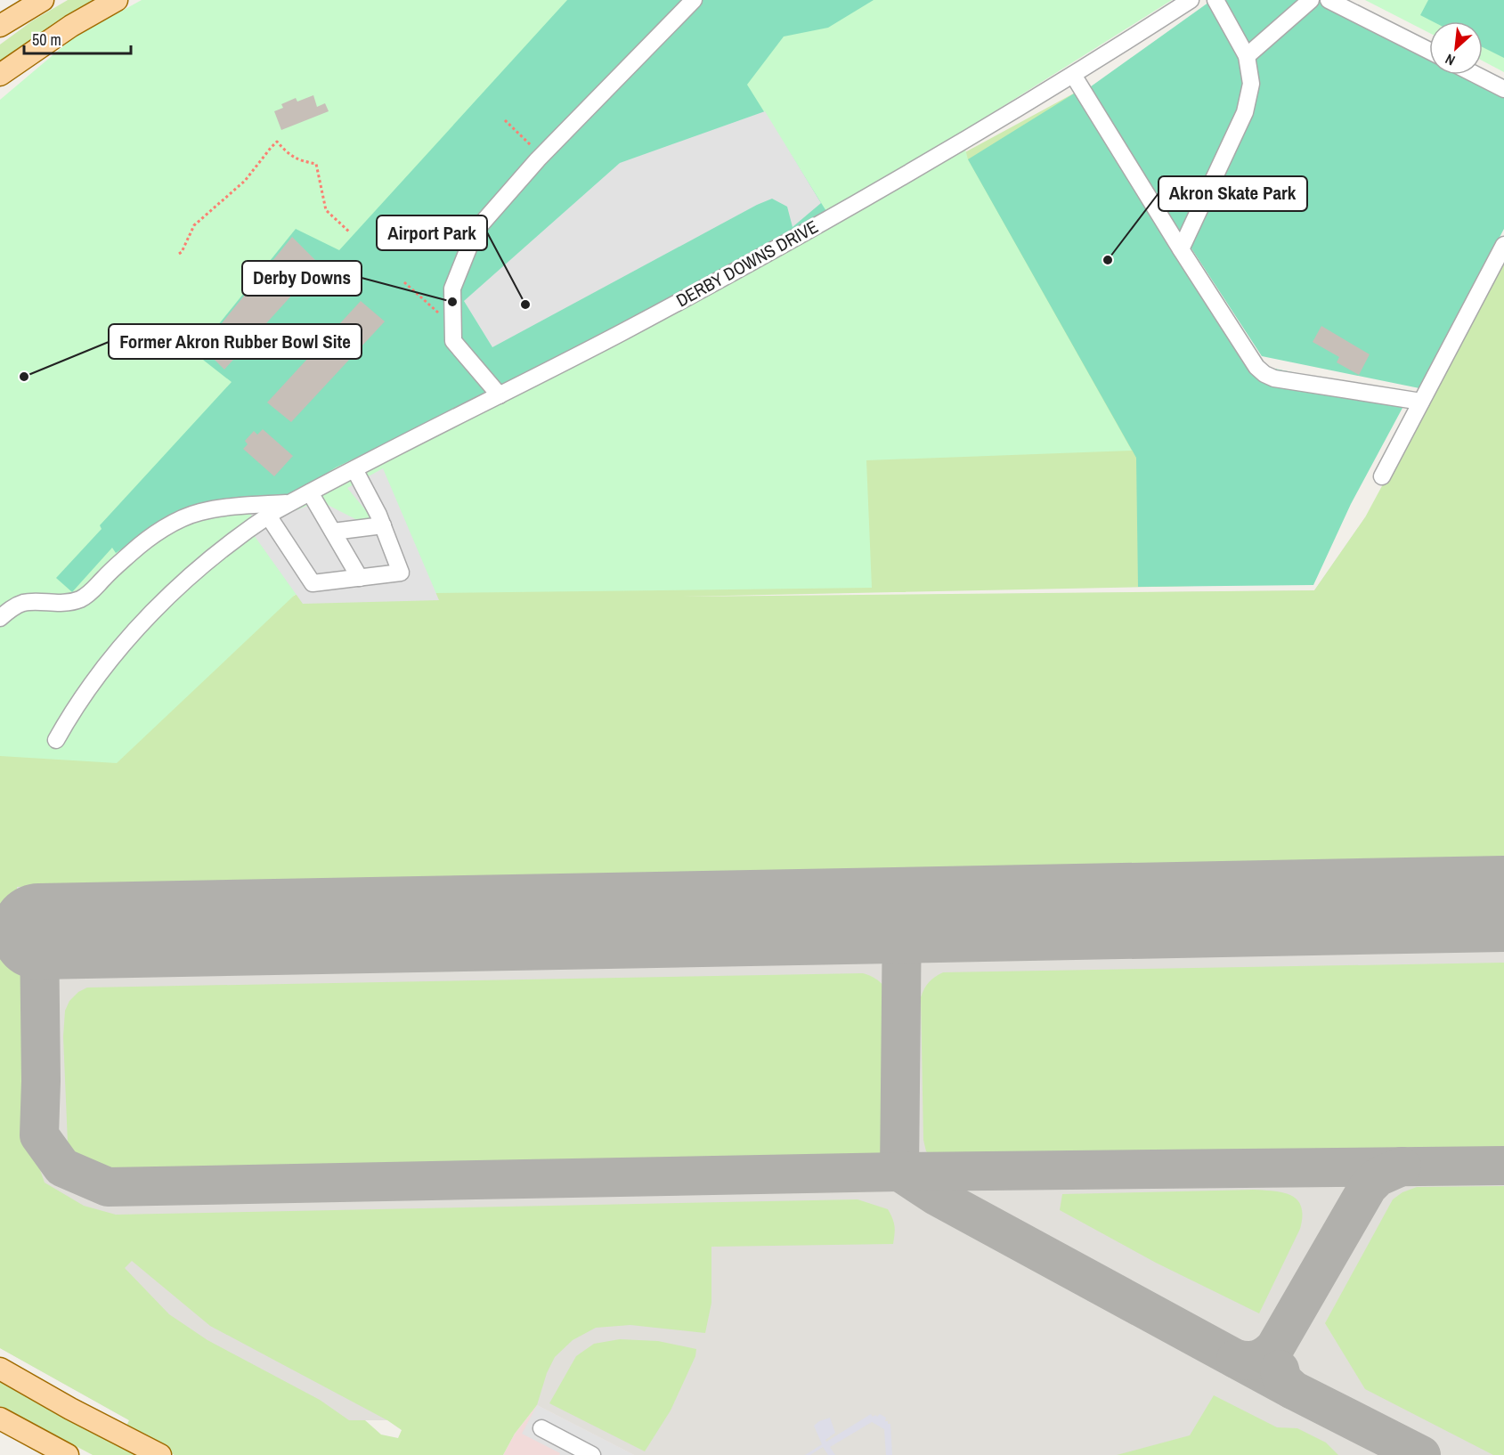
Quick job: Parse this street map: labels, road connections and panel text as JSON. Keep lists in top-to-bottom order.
{
  "streets": {
    "street": ["DERBY DOWNS DRIVE"]
  },
  "places": [
    "Akron Skate Park",
    "Derby Downs",
    "Airport Park",
    "Former Akron Rubber Bowl Site"
  ],
  "scale_bar": "50 m",
  "north": "bottom left"
}
